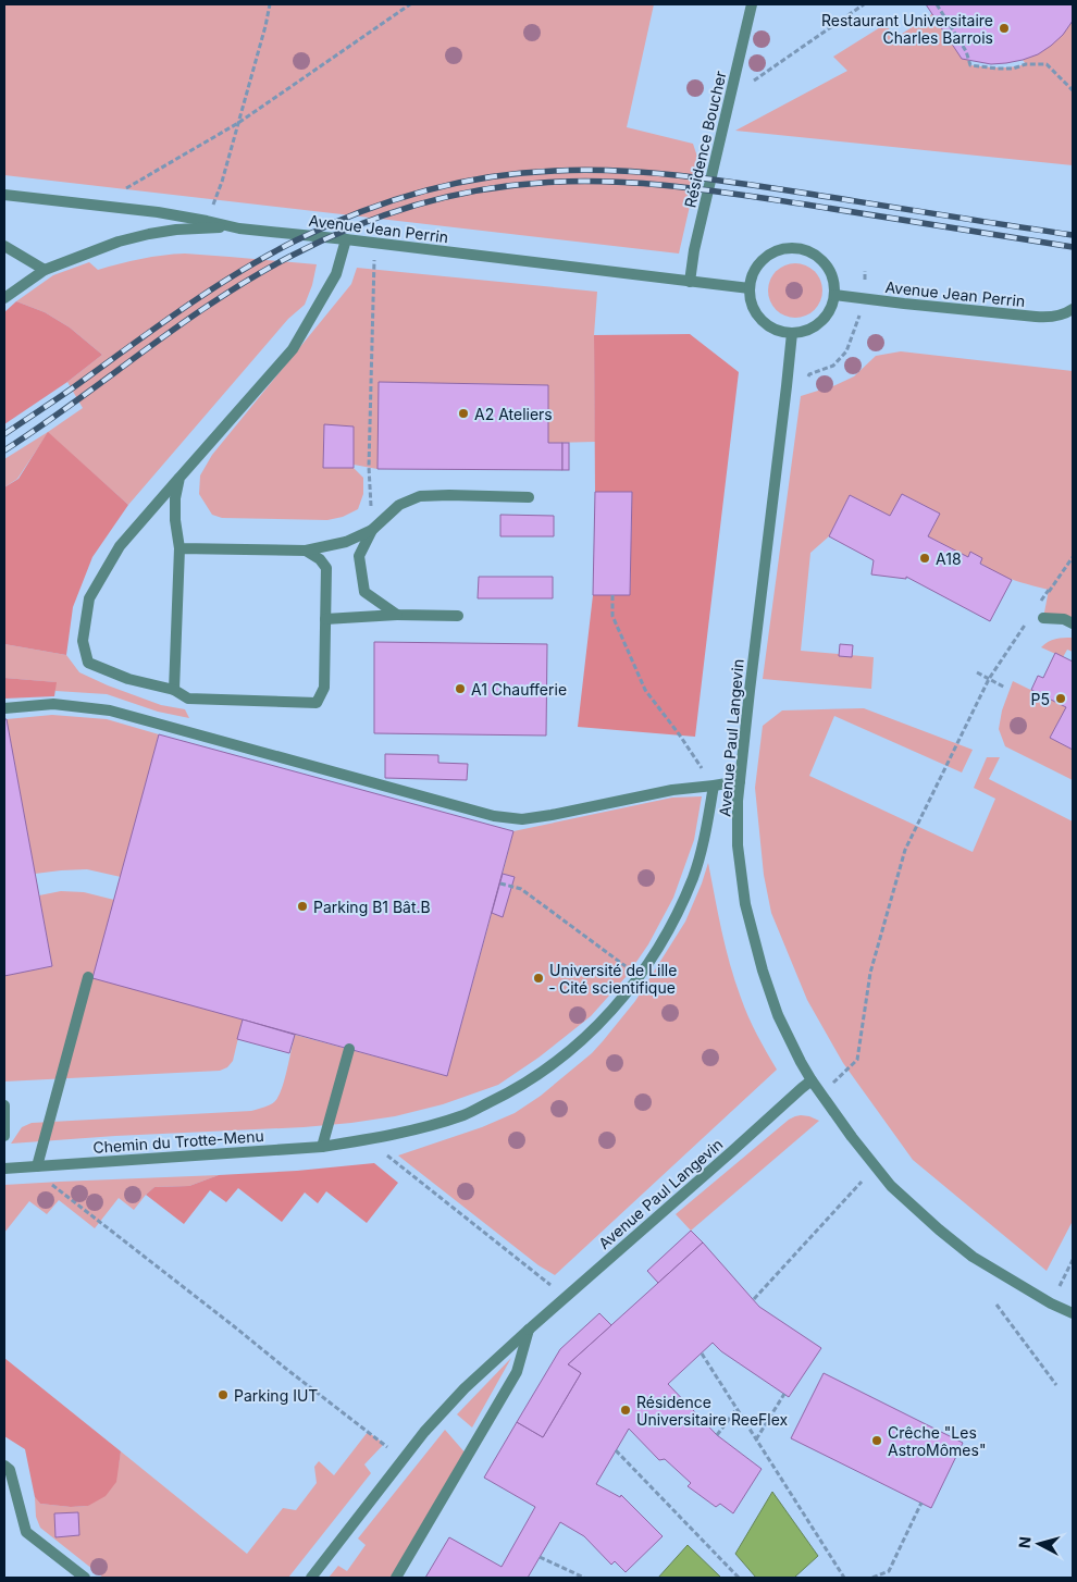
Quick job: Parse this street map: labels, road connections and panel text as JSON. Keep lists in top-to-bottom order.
{
  "streets": {
    "street": [
      "Résidence Boucher",
      "Avenue Jean Perrin",
      "Avenue Paul Langevin",
      "Chemin du Trotte-Menu"
    ]
  },
  "crossings": [
    ["Résidence Boucher", "Avenue Jean Perrin"],
    ["Avenue Jean Perrin", "Avenue Paul Langevin"]
  ],
  "places": [
    "Restaurant Universitaire Charles Barrois",
    "A2 Ateliers",
    "A18",
    "A1 Chaufferie",
    "P5",
    "Parking B1 Bât.B",
    "Université de Lille ‐ Cité scientifique",
    "Parking IUT",
    "Résidence Universitaire ReeFlex",
    "Crêche \"Les AstroMômes\""
  ],
  "north": "left"
}
